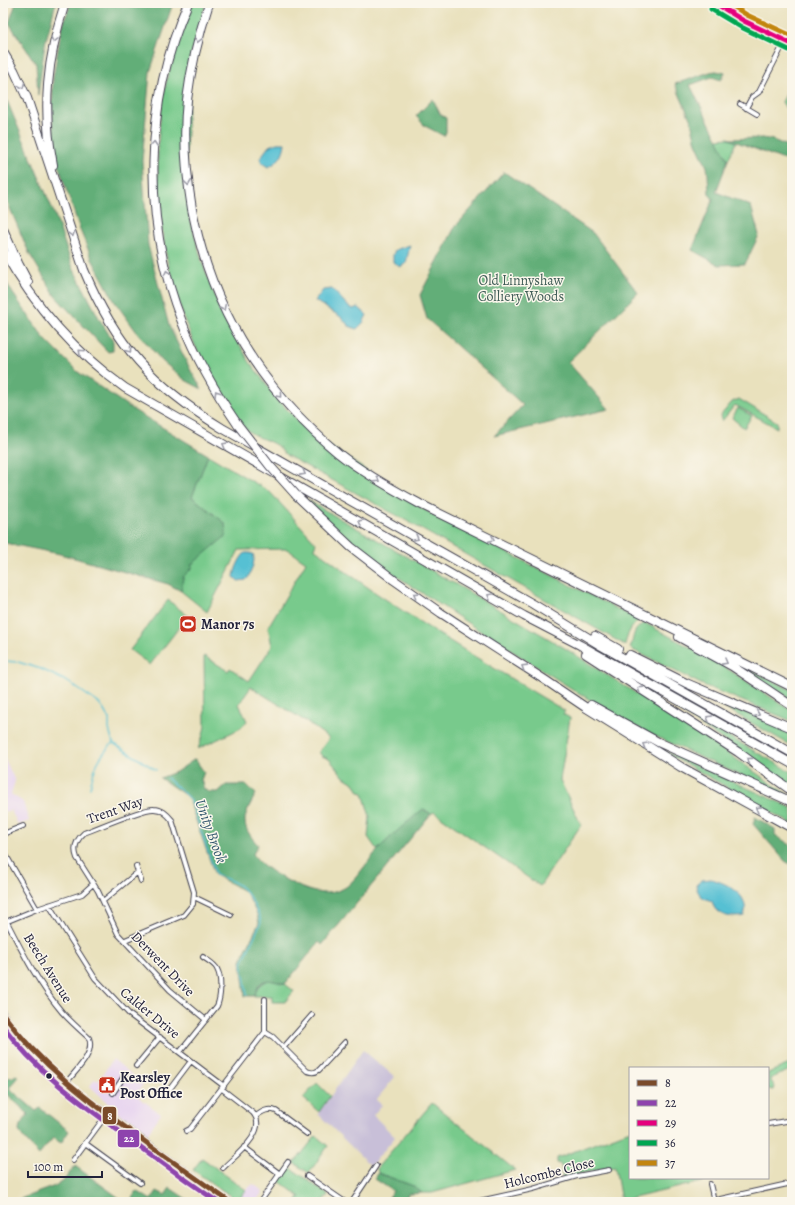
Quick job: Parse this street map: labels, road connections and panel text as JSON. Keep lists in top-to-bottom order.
{
  "streets": {
    "street": [
      "Trent Way",
      "Derwent Drive",
      "Beech Avenue",
      "Calder Drive",
      "Holcombe Close"
    ]
  },
  "crossings": [
    ["Trent Way", "Derwent Drive"]
  ],
  "water": ["Unity Brook"],
  "parks": ["Old Linnyshaw Colliery Woods"],
  "places": {
    "sports": ["Manor 7s"],
    "public building": ["Kearsley Post Office"]
  },
  "lines": [
    "transit line 29",
    "transit line 37",
    "transit line 36",
    "transit line 8",
    "transit line 22"
  ],
  "legend": [
    "8",
    "22",
    "29",
    "36",
    "37"
  ],
  "scale_bar": "100 m"
}
